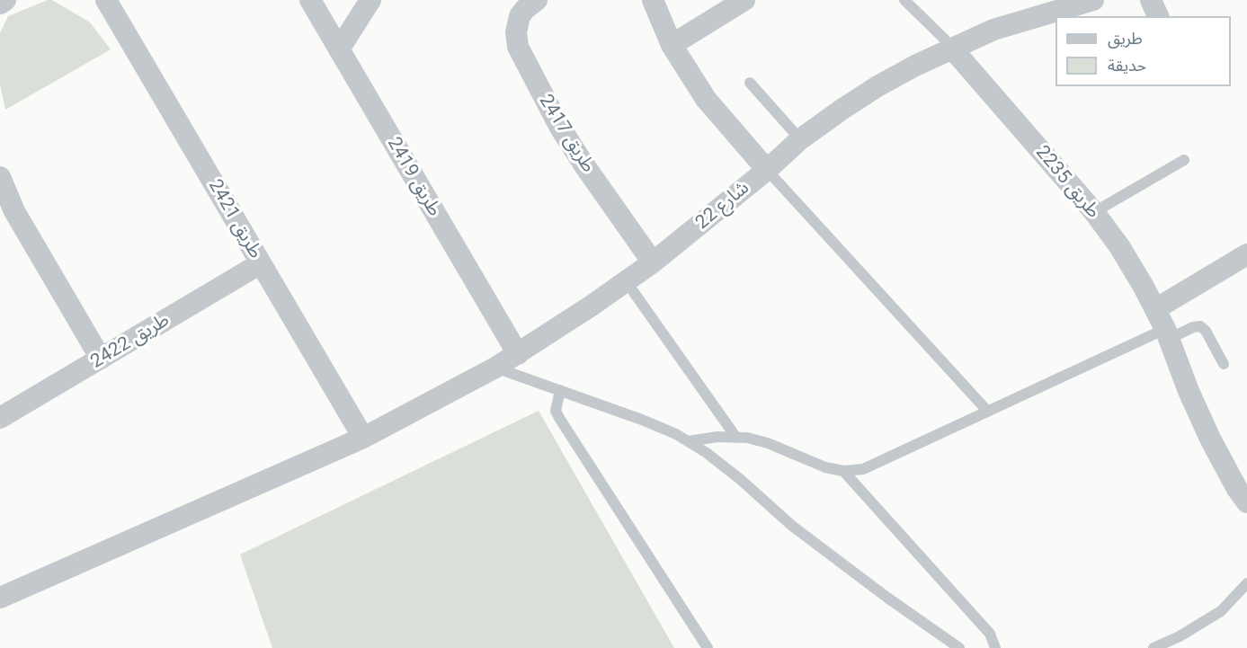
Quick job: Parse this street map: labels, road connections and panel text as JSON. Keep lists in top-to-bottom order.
{
  "streets": {
    "street": [
      "طريق 2417",
      "طريق 2419",
      "طريق 2235",
      "شارع 22",
      "طريق 2421",
      "طريق 2422"
    ]
  },
  "crossings": [
    ["طريق 2417", "شارع 22"],
    ["طريق 2419", "شارع 22"],
    ["طريق 2235", "شارع 22"],
    ["شارع 22", "طريق 2421"],
    ["طريق 2421", "طريق 2422"]
  ],
  "legend": ["طريق", "حديقة"]
}
